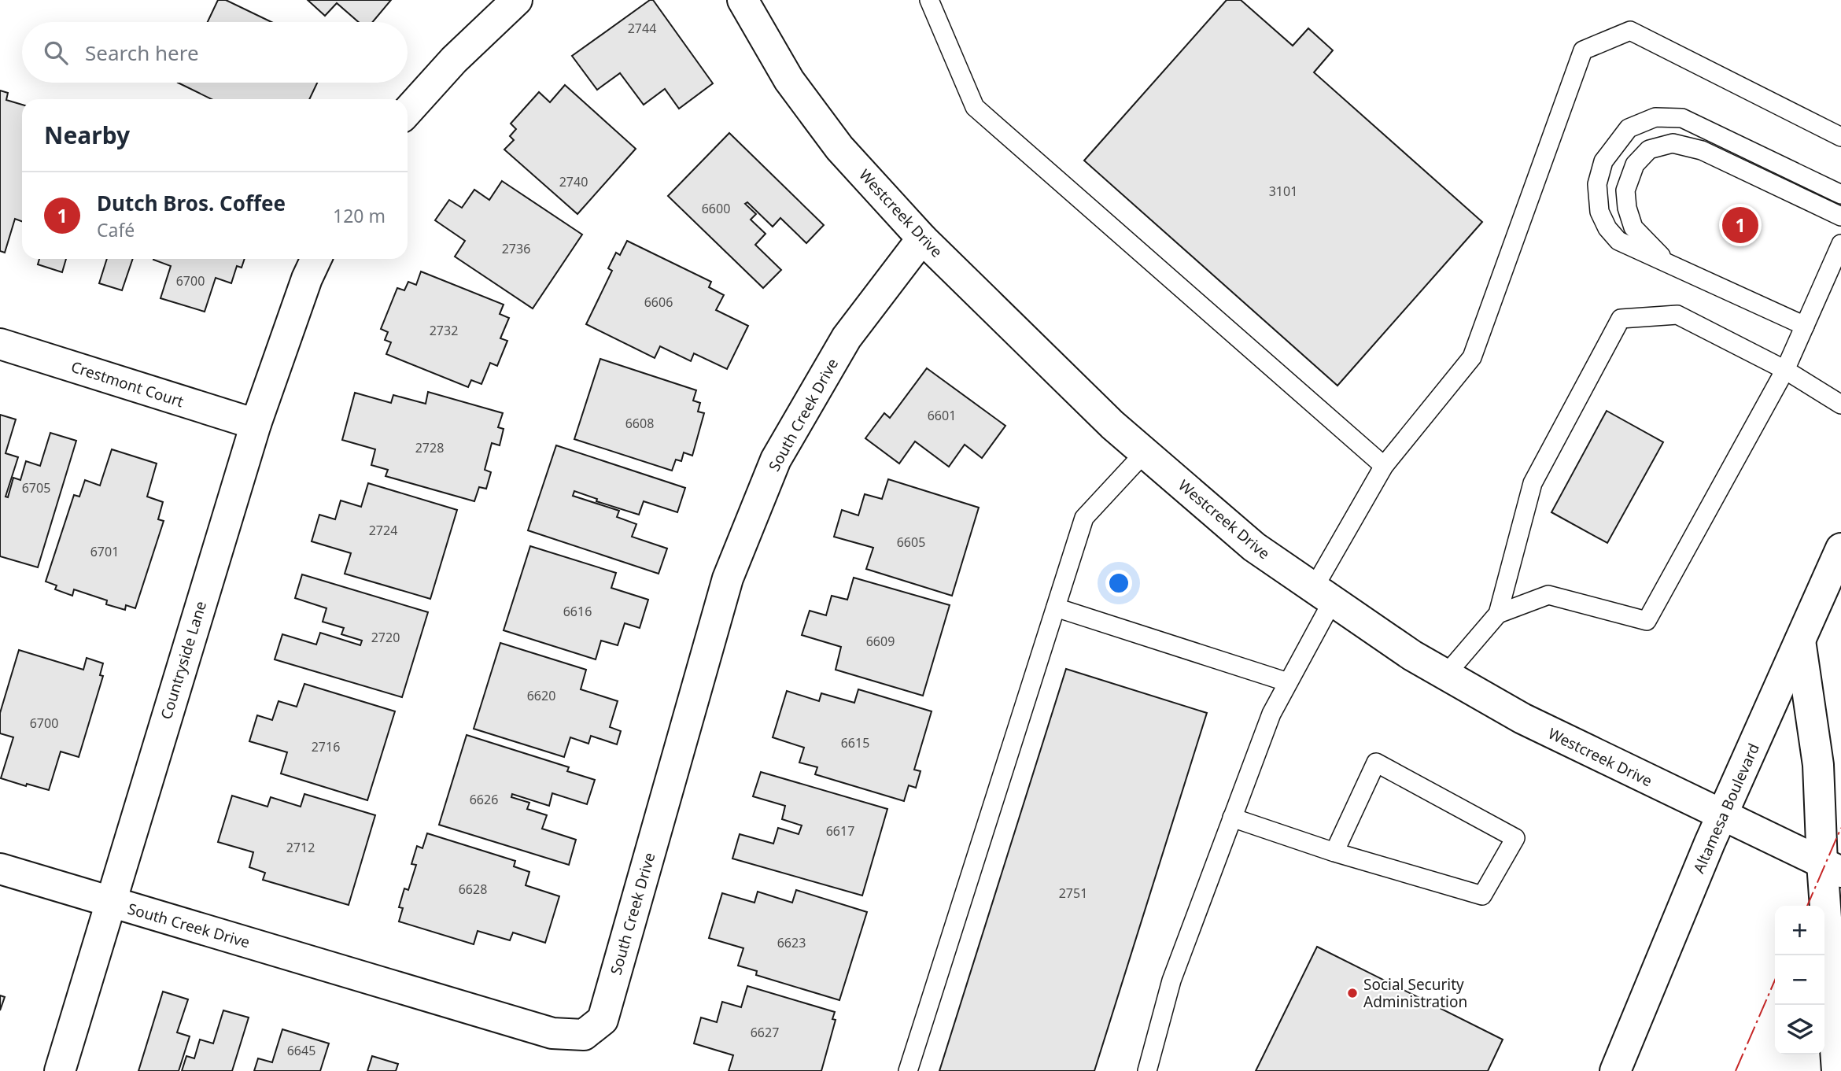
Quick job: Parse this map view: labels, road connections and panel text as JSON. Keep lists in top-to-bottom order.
{
  "streets": {
    "street": [
      "Westcreek Drive",
      "Crestmont Court",
      "South Creek Drive",
      "Countryside Lane",
      "Altamesa Boulevard"
    ]
  },
  "crossings": [
    ["Westcreek Drive", "South Creek Drive"],
    ["Westcreek Drive", "Altamesa Boulevard"],
    ["Crestmont Court", "Countryside Lane"],
    ["South Creek Drive", "Countryside Lane"]
  ],
  "places": ["Social Security Administration"],
  "house_numbers": [
    "2744",
    "2740",
    "3101",
    "6600",
    "2736",
    "6700",
    "6606",
    "2732",
    "6601",
    "6608",
    "2728",
    "6705",
    "2724",
    "6605",
    "6701",
    "6616",
    "2720",
    "6609",
    "6620",
    "6700",
    "6615",
    "2716",
    "6626",
    "6617",
    "2712",
    "6628",
    "2751",
    "6623",
    "6627",
    "6645"
  ],
  "page": {
    "search": "Search here",
    "heading": "Nearby",
    "list": [
      {
        "mark": "1",
        "name": "Dutch Bros. Coffee",
        "note": "Café",
        "value": "120 m"
      }
    ],
    "pins": "1",
    "map_buttons": ["+", "−"]
  }
}
